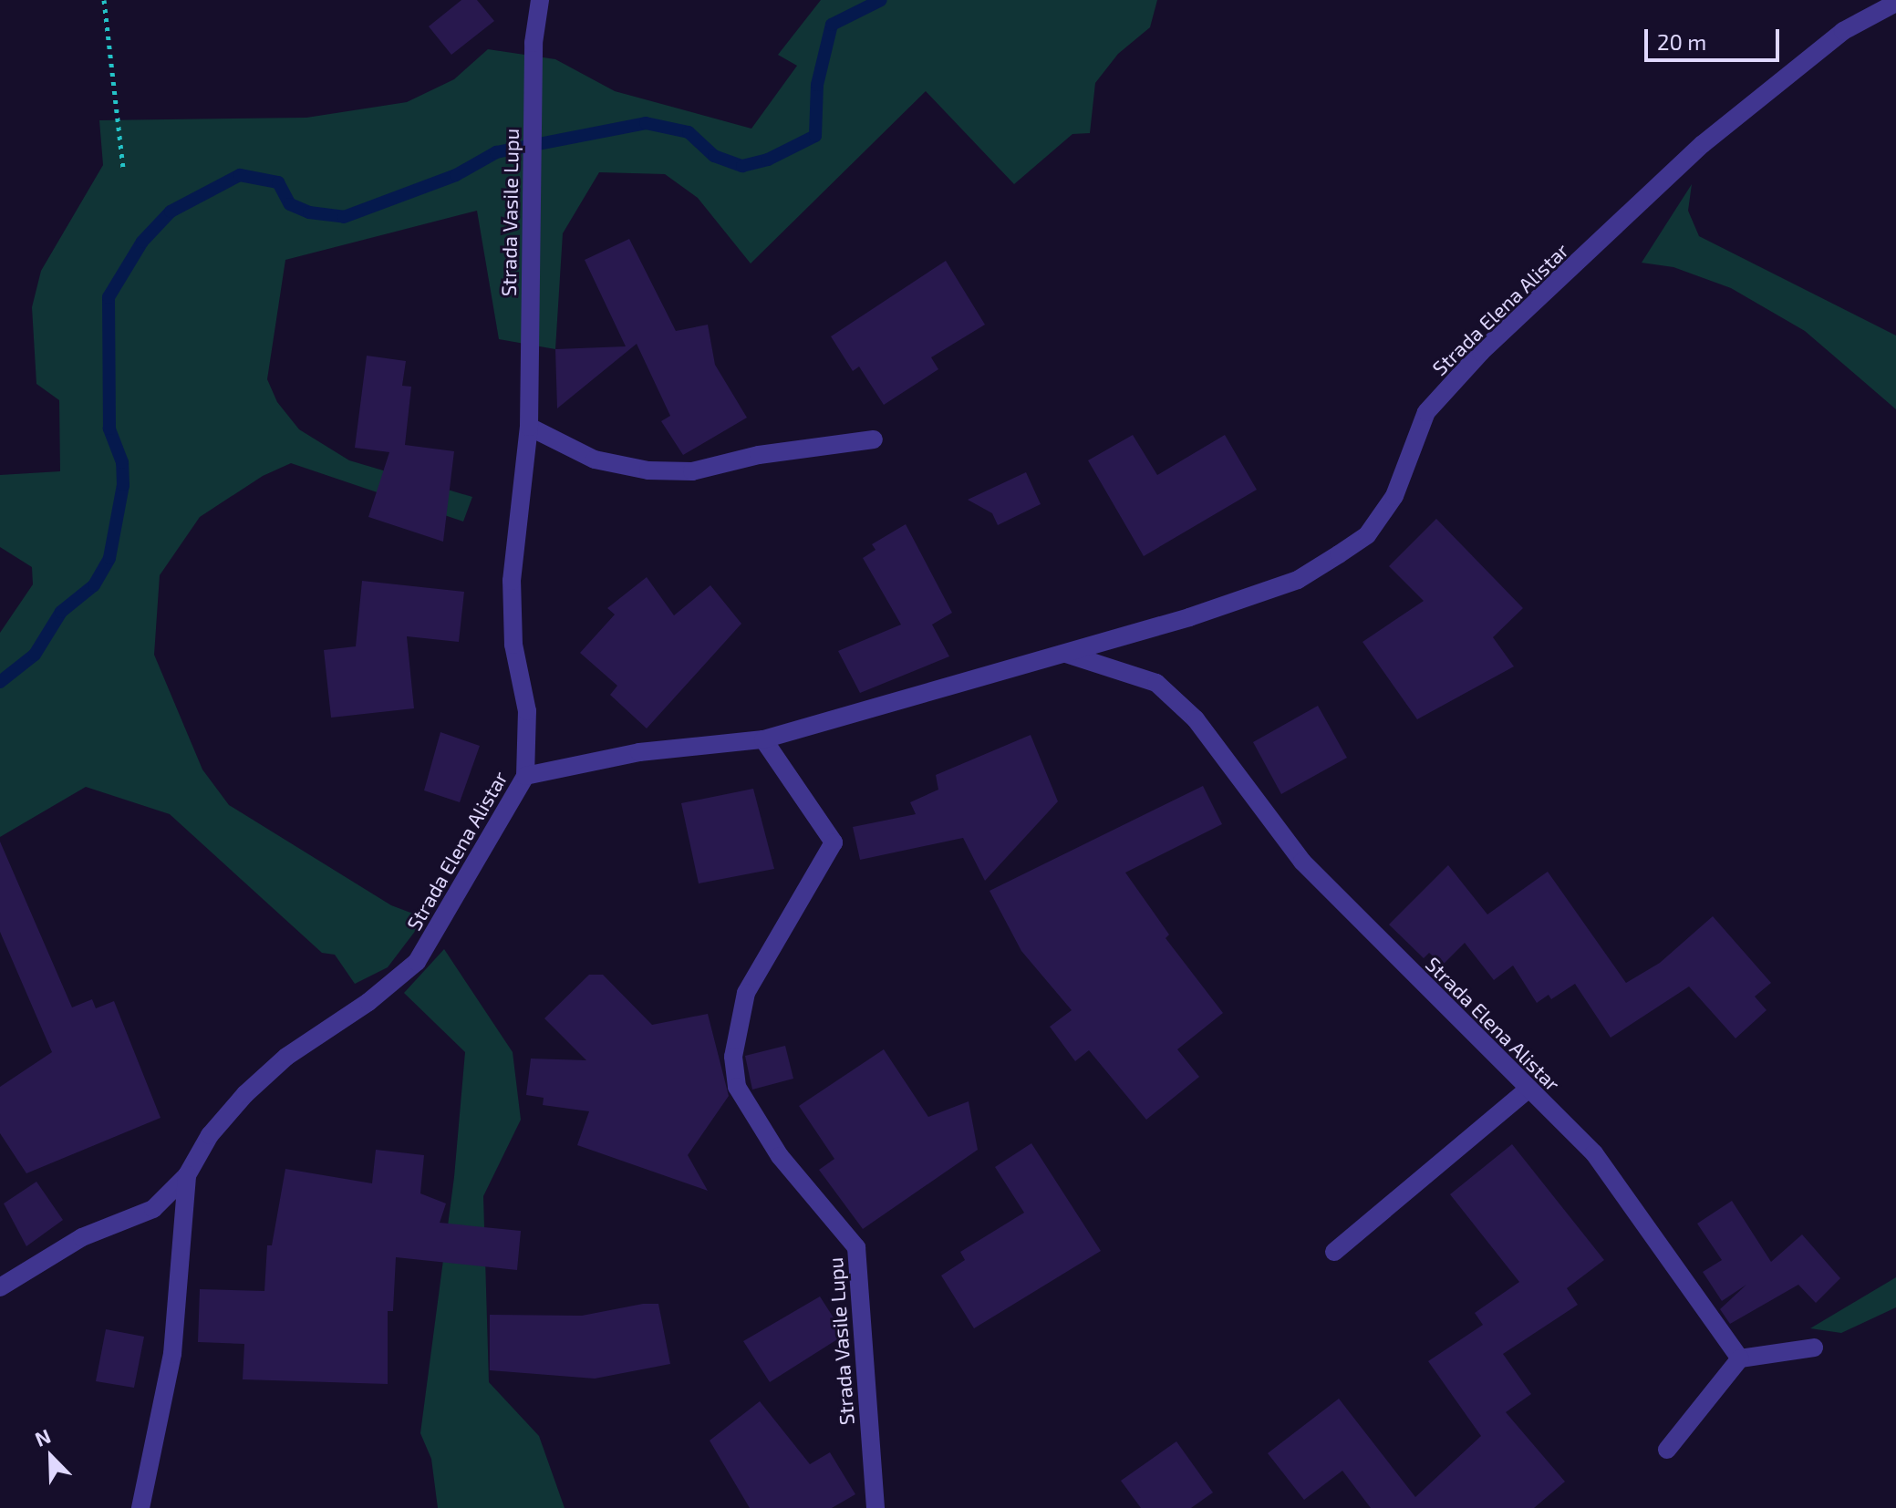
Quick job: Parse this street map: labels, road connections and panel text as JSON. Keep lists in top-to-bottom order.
{
  "streets": {
    "street": ["Strada Vasile Lupu", "Strada Elena Alistar"]
  },
  "crossings": [
    ["Strada Vasile Lupu", "Strada Elena Alistar"]
  ],
  "scale_bar": "20 m",
  "north": "top left"
}
